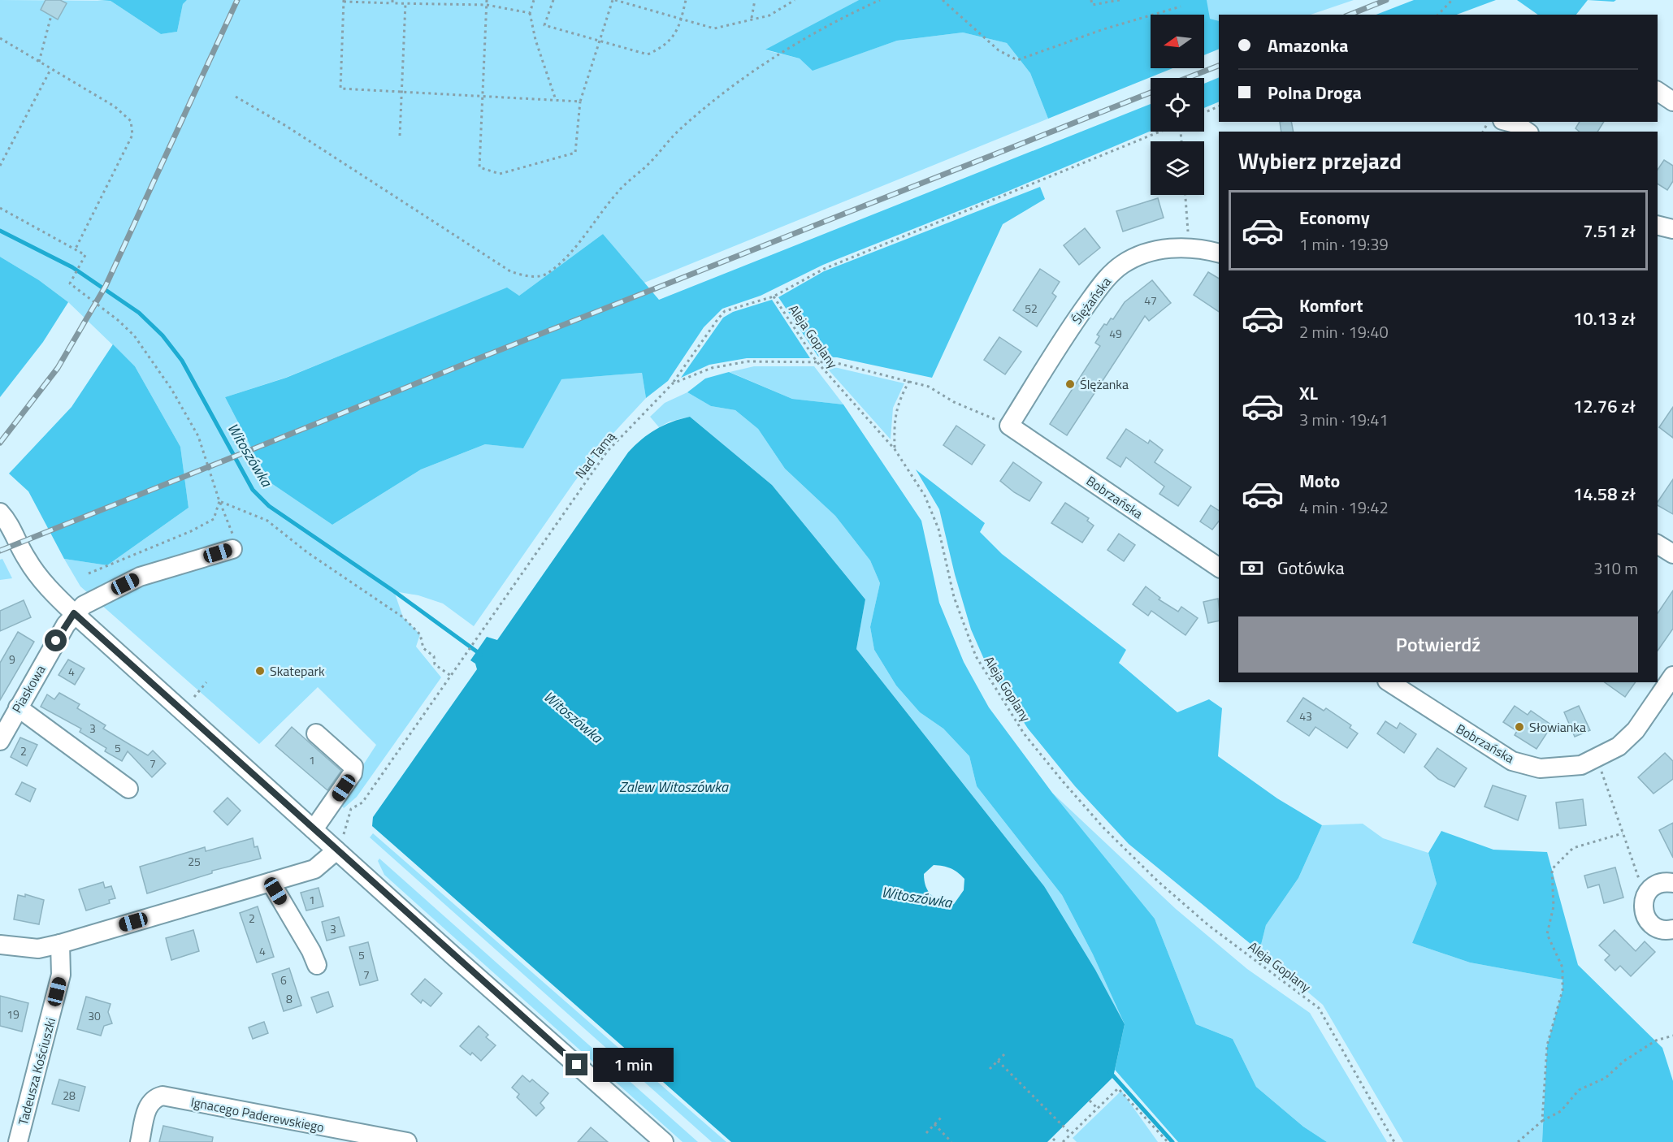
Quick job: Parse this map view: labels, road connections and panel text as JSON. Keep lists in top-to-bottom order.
{
  "streets": {
    "street": [
      "Ślężańska",
      "Bobrzańska",
      "Piaskowa",
      "Tadeusza Kościuszki",
      "Ignacego Paderewskiego"
    ],
    "path": ["Aleja Goplany", "Nad Tamą"]
  },
  "crossings": [
    ["Ślężańska", "Nad Tamą"],
    ["Ślężańska", "Bobrzańska"],
    ["Aleja Goplany", "Nad Tamą"],
    ["Nad Tamą", "Bobrzańska"]
  ],
  "water": ["Witoszówka", "Zalew Witoszówka"],
  "places": ["Ślężanka", "Skatepark", "Słowianka"],
  "house_numbers": [
    "47",
    "52",
    "49",
    "9",
    "4",
    "43",
    "3",
    "5",
    "2",
    "1",
    "7",
    "25",
    "1",
    "2",
    "3",
    "4",
    "5",
    "7",
    "6",
    "8",
    "19",
    "30",
    "28"
  ],
  "north": "left",
  "page": {
    "banner": ["Amazonka", "Polna Droga"],
    "heading": "Wybierz przejazd",
    "list": [
      {
        "name": "Economy",
        "note": "1 min · 19:39",
        "value": "7.51 zł"
      },
      {
        "name": "Komfort",
        "note": "2 min · 19:40",
        "value": "10.13 zł"
      },
      {
        "name": "XL",
        "note": "3 min · 19:41",
        "value": "12.76 zł"
      },
      {
        "name": "Moto",
        "note": "4 min · 19:42",
        "value": "14.58 zł"
      }
    ],
    "pay": ["Gotówka", "310 m"],
    "buttons": "Potwierdź",
    "bubble": "1 min"
  }
}
